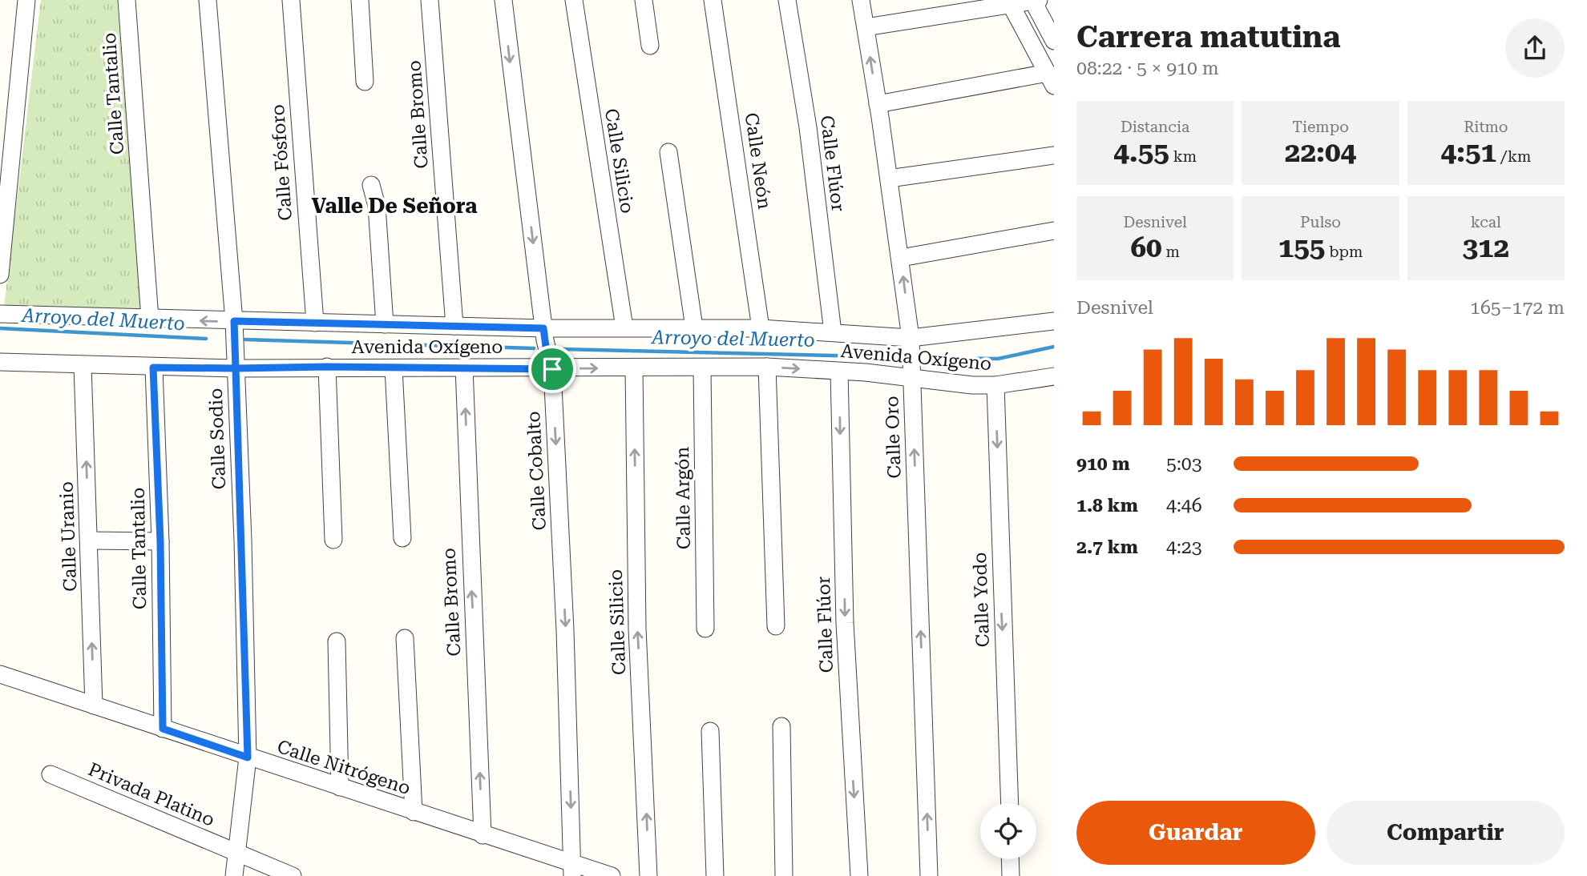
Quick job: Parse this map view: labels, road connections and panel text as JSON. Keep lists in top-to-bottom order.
{
  "streets": {
    "street": [
      "Calle Tantalio",
      "Calle Bromo",
      "Calle Silicio",
      "Calle Neón",
      "Calle Fósforo",
      "Calle Flúor",
      "Avenida Oxígeno",
      "Calle Oro",
      "Calle Sodio",
      "Calle Cobalto",
      "Calle Argón",
      "Calle Uranio",
      "Calle Yodo",
      "Calle Nitrógeno",
      "Privada Platino"
    ]
  },
  "crossings": [
    ["Calle Tantalio", "Avenida Oxígeno"],
    ["Calle Tantalio", "Calle Nitrógeno"],
    ["Calle Bromo", "Avenida Oxígeno"],
    ["Calle Bromo", "Calle Nitrógeno"],
    ["Calle Silicio", "Avenida Oxígeno"],
    ["Calle Neón", "Avenida Oxígeno"],
    ["Calle Fósforo", "Avenida Oxígeno"],
    ["Calle Flúor", "Avenida Oxígeno"],
    ["Avenida Oxígeno", "Calle Oro"],
    ["Avenida Oxígeno", "Calle Sodio"],
    ["Avenida Oxígeno", "Calle Cobalto"],
    ["Avenida Oxígeno", "Calle Argón"],
    ["Avenida Oxígeno", "Calle Uranio"],
    ["Avenida Oxígeno", "Calle Yodo"],
    ["Calle Sodio", "Calle Nitrógeno"],
    ["Calle Sodio", "Privada Platino"],
    ["Calle Cobalto", "Calle Nitrógeno"],
    ["Calle Uranio", "Calle Nitrógeno"]
  ],
  "one_way": ["Calle Uranio", "Calle Yodo"],
  "districts": ["Valle De Señora"],
  "water": ["Arroyo del Muerto"],
  "page": {
    "heading": ["Carrera matutina", "08:22 · 5 × 910 m"],
    "stats": [
      ["Distancia", "4.55 km"],
      ["Tiempo", "22:04"],
      ["Ritmo", "4:51 /km"],
      ["Desnivel", "60 m"],
      ["Pulso", "155 bpm"],
      ["kcal", "312"]
    ],
    "chart": ["Desnivel", "165–172 m"],
    "list": [
      {
        "name": "910 m",
        "note": "5:03"
      },
      {
        "name": "1.8 km",
        "note": "4:46"
      },
      {
        "name": "2.7 km",
        "note": "4:23"
      }
    ],
    "buttons": ["Guardar", "Compartir"]
  }
}
